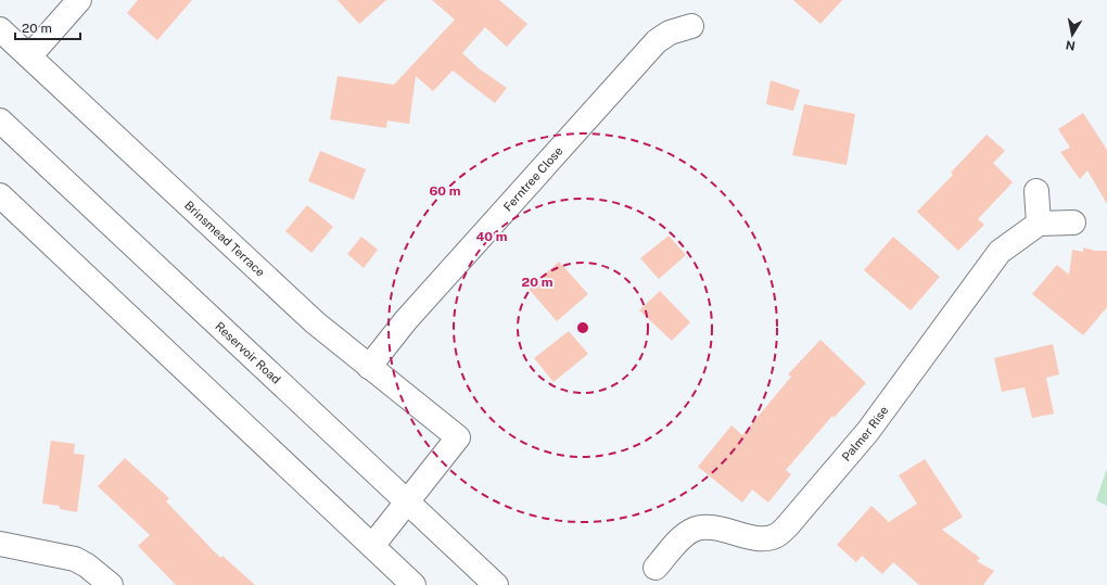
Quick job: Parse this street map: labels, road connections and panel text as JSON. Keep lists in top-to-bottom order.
{
  "streets": {
    "street": [
      "Ferntree Close",
      "Brinsmead Terrace",
      "Reservoir Road",
      "Palmer Rise"
    ]
  },
  "crossings": [
    ["Ferntree Close", "Brinsmead Terrace"],
    ["Brinsmead Terrace", "Reservoir Road"]
  ],
  "scale_bar": "20 m",
  "north": "bottom",
  "rings": ["60 m", "40 m", "20 m"]
}
